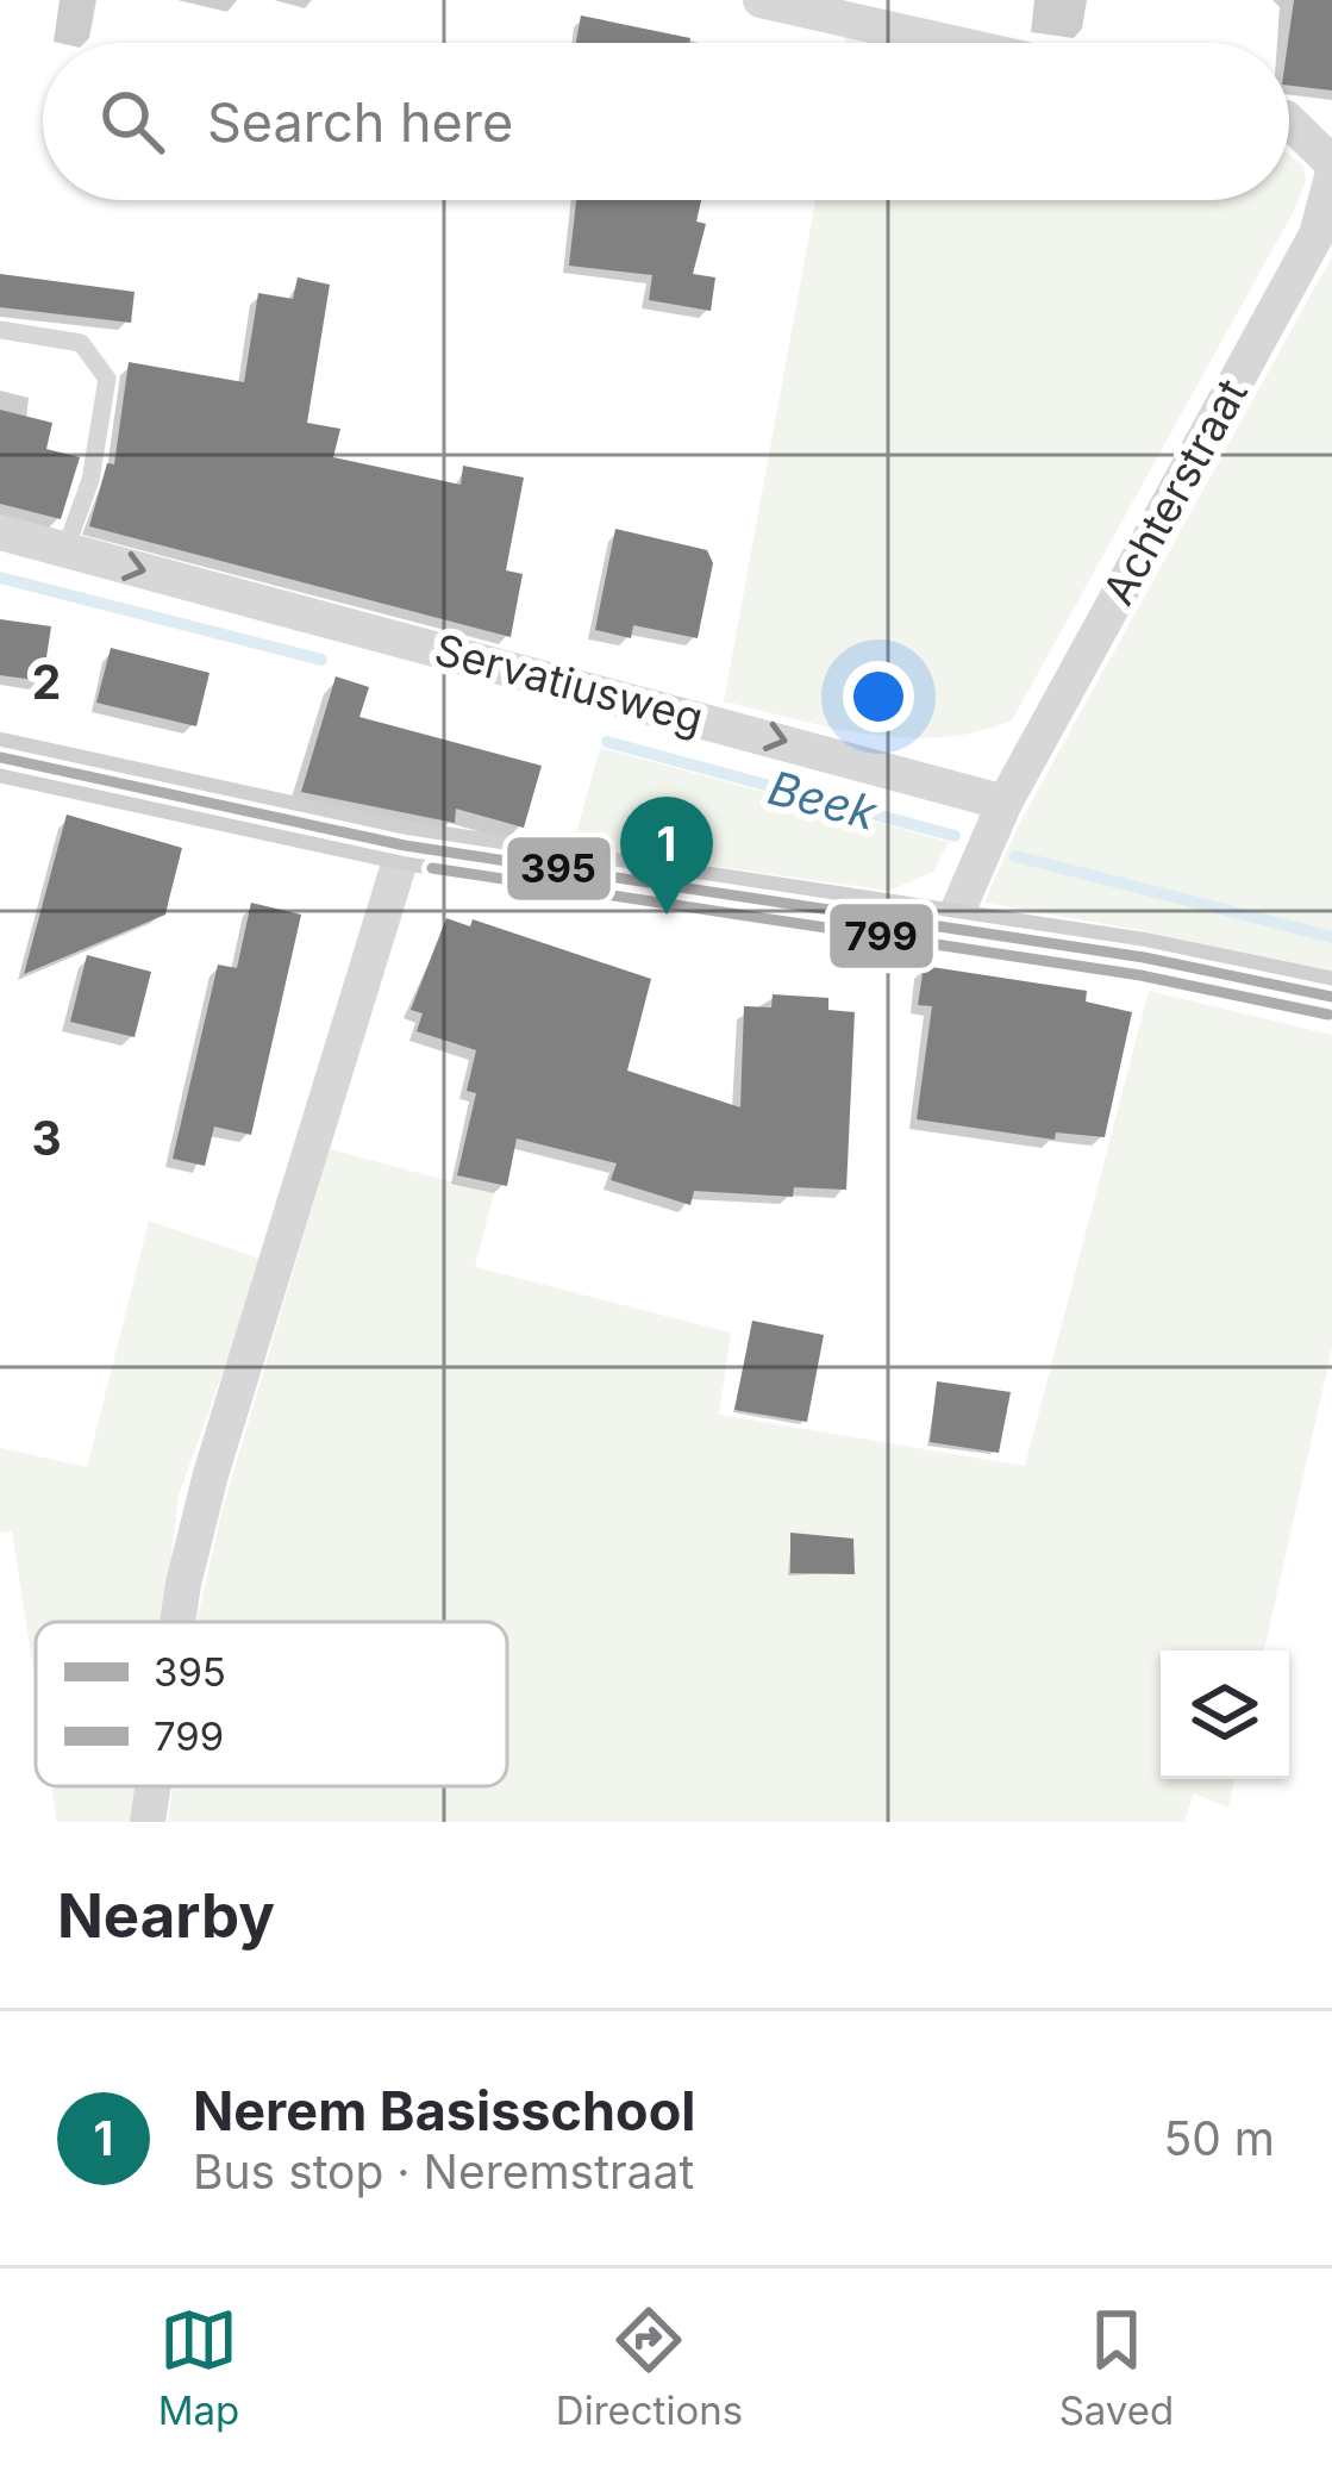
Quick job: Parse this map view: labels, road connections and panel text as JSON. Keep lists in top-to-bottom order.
{
  "streets": {
    "street": ["Achterstraat", "Servatiusweg"]
  },
  "crossings": [
    ["Achterstraat", "Servatiusweg"]
  ],
  "water": ["Beek"],
  "lines": ["transit line 395", "transit line 799"],
  "legend": ["395", "799"],
  "page": {
    "search": "Search here",
    "pins": "1",
    "heading": "Nearby",
    "list": [
      {
        "mark": "1",
        "name": "Nerem Basisschool",
        "note": "Bus stop · Neremstraat",
        "value": "50 m"
      }
    ],
    "nav": ["Map", "Directions", "Saved"]
  },
  "grid": {
    "rows": ["2", "3"]
  }
}
